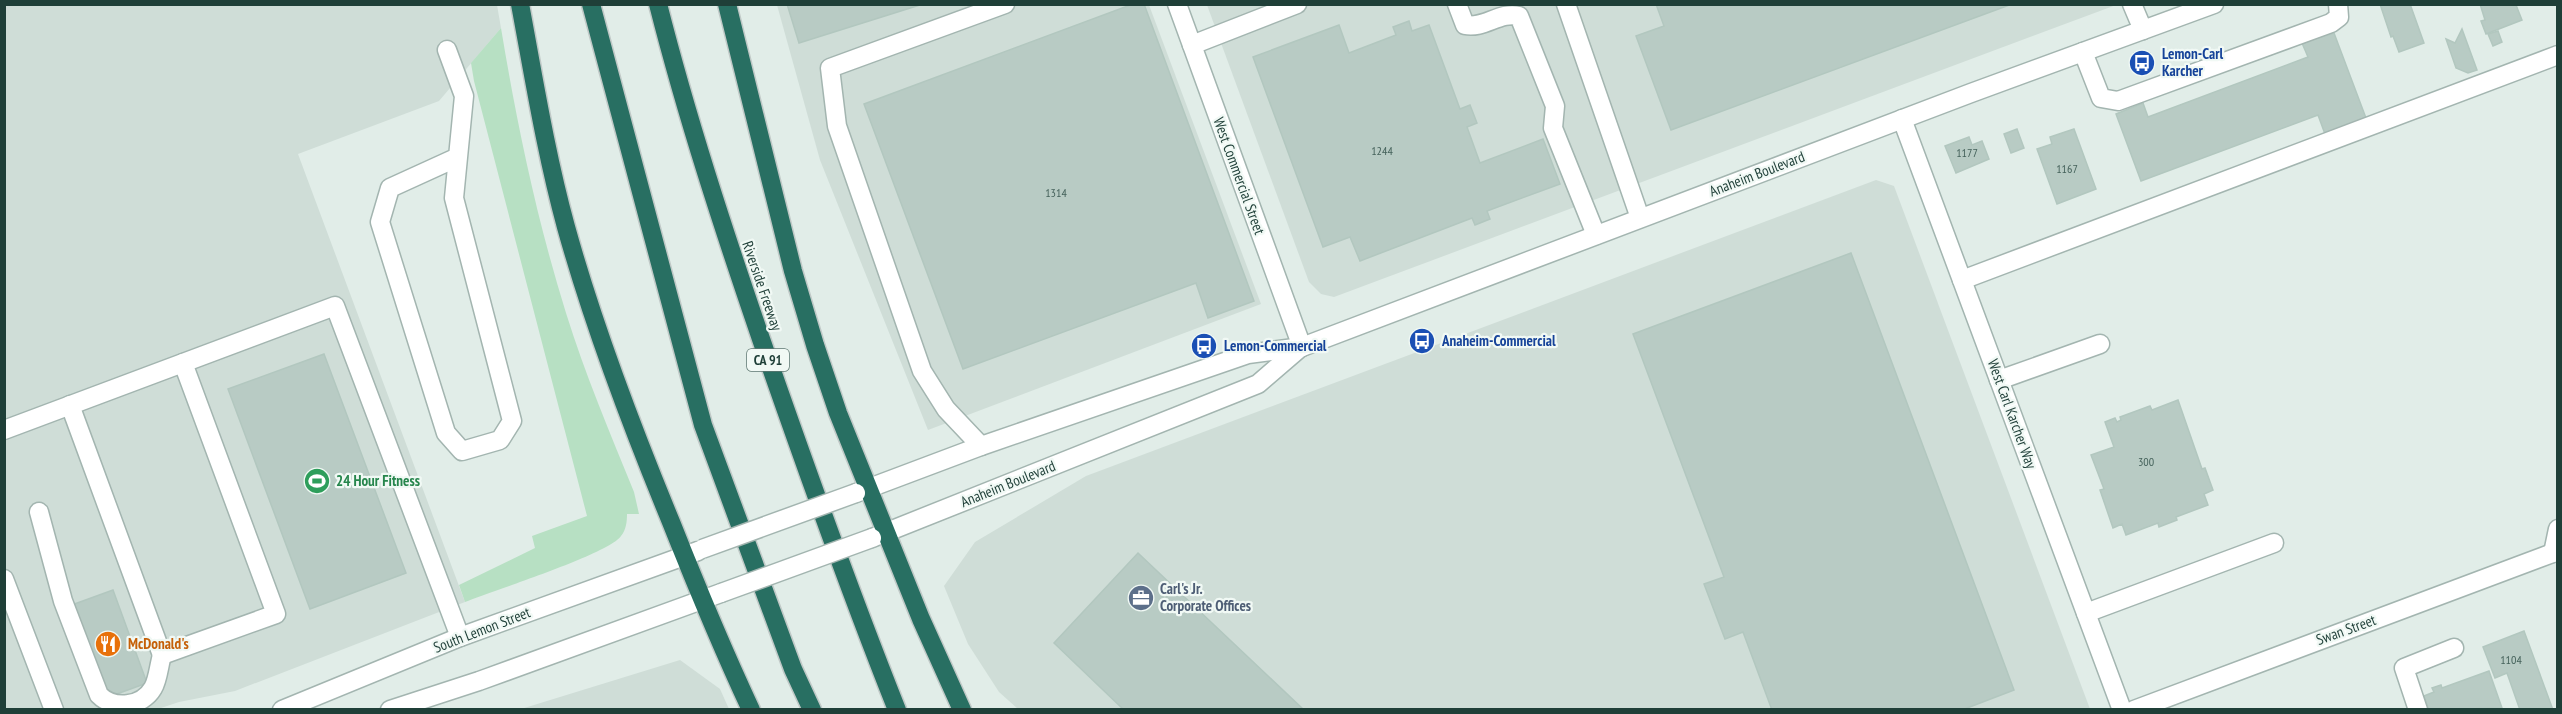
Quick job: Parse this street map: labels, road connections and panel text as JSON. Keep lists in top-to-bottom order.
{
  "streets": {
    "highway": ["Riverside Freeway", "CA 91"],
    "street": [
      "Anaheim Boulevard",
      "West Commercial Street",
      "West Carl Karcher Way",
      "South Lemon Street",
      "Swan Street"
    ]
  },
  "crossings": [
    ["Anaheim Boulevard", "West Commercial Street"],
    ["Anaheim Boulevard", "West Carl Karcher Way"],
    ["Anaheim Boulevard", "South Lemon Street"]
  ],
  "places": {
    "bus stop": ["Lemon-Carl Karcher", "Anaheim-Commercial", "Lemon-Commercial"],
    "sports": ["24 Hour Fitness"],
    "office": ["Carl's Jr. Corporate Offices"],
    "restaurant": ["McDonald's"]
  },
  "house_numbers": [
    "1244",
    "1177",
    "1167",
    "1314",
    "300",
    "1104"
  ]
}
